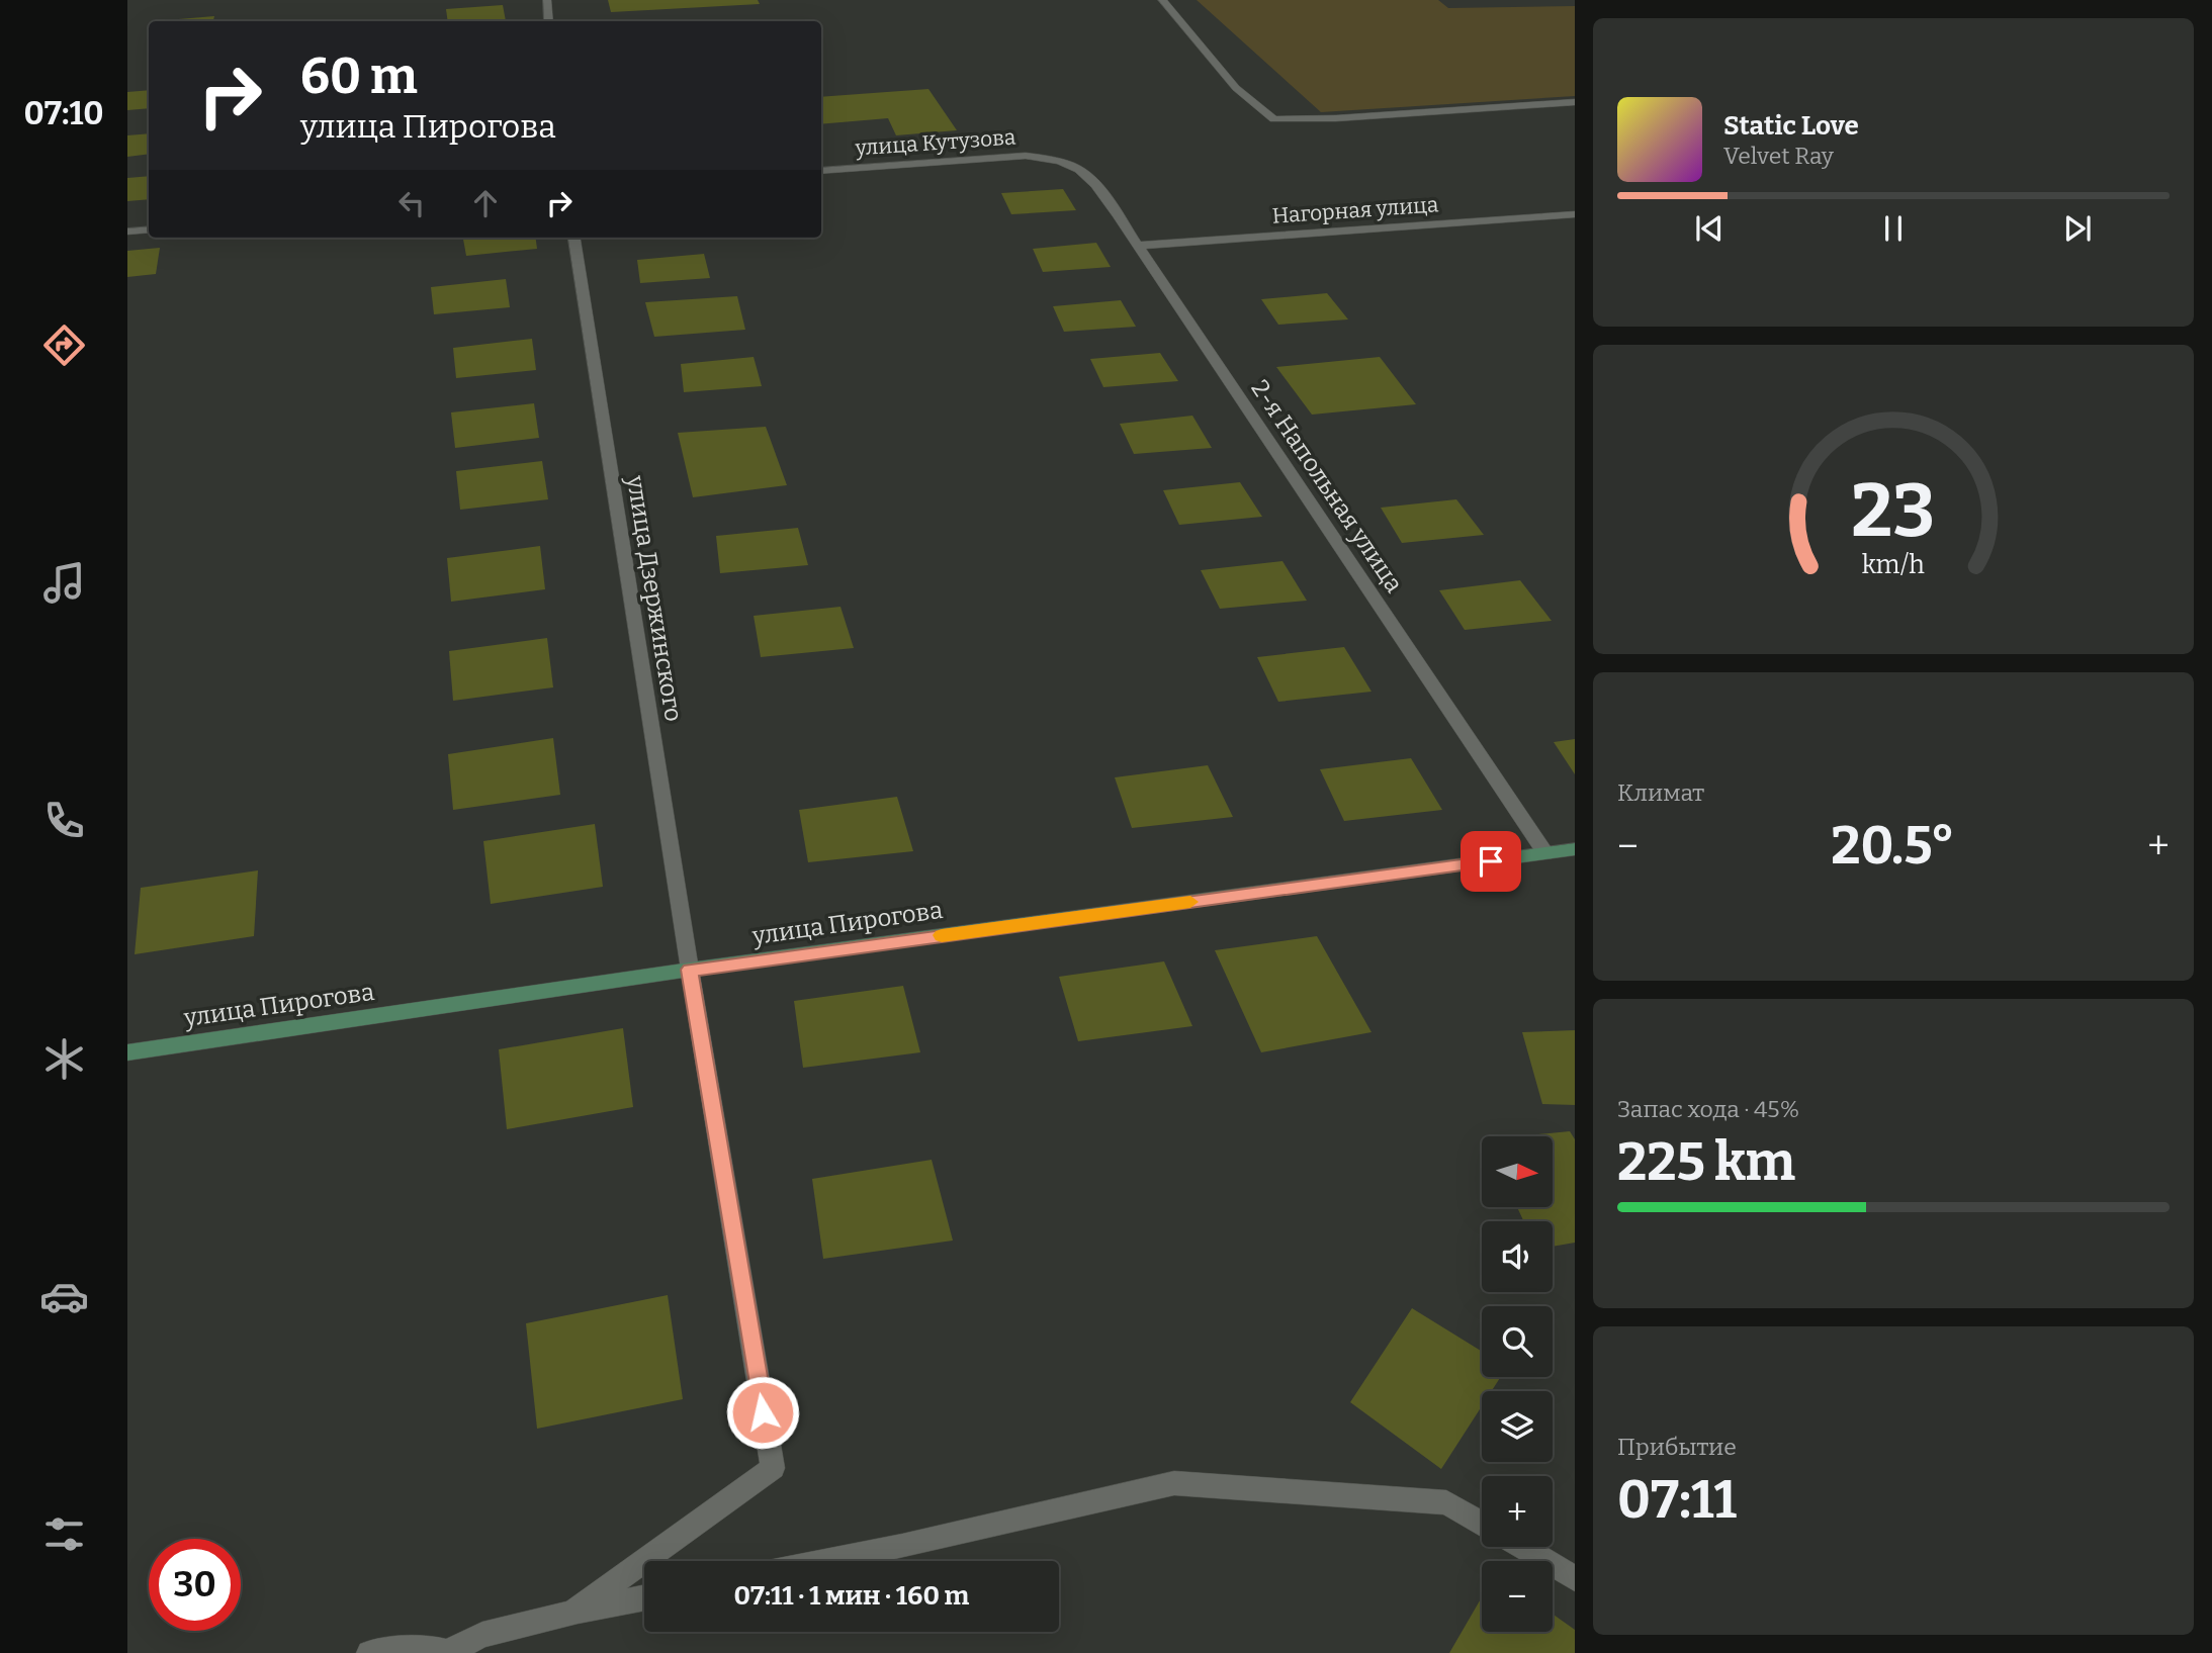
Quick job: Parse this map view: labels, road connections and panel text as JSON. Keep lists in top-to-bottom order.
{
  "streets": {
    "street": [
      "улица Кутузова",
      "Нагорная улица",
      "2-я Напольная улица",
      "улица Дзержинского",
      "улица Пирогова"
    ]
  },
  "crossings": [
    ["улица Кутузова", "2-я Напольная улица"],
    ["Нагорная улица", "2-я Напольная улица"],
    ["2-я Напольная улица", "улица Пирогова"],
    ["улица Дзержинского", "улица Пирогова"]
  ],
  "north": "right",
  "page": {
    "tabs": "07:10",
    "turn": ["60 m", "улица Пирогова"],
    "song": ["Static Love", "Velvet Ray"],
    "tile": [
      "Климат",
      ["Запас хода · 45%", "225 km"],
      ["Прибытие", "07:11"]
    ],
    "heat": ["−", "20.5°", "+"],
    "map_buttons": ["+", "−"],
    "limit": "30",
    "trip": "07:11 · 1 мин · 160 m",
    "gauge": ["23", "km/h"]
  }
}
